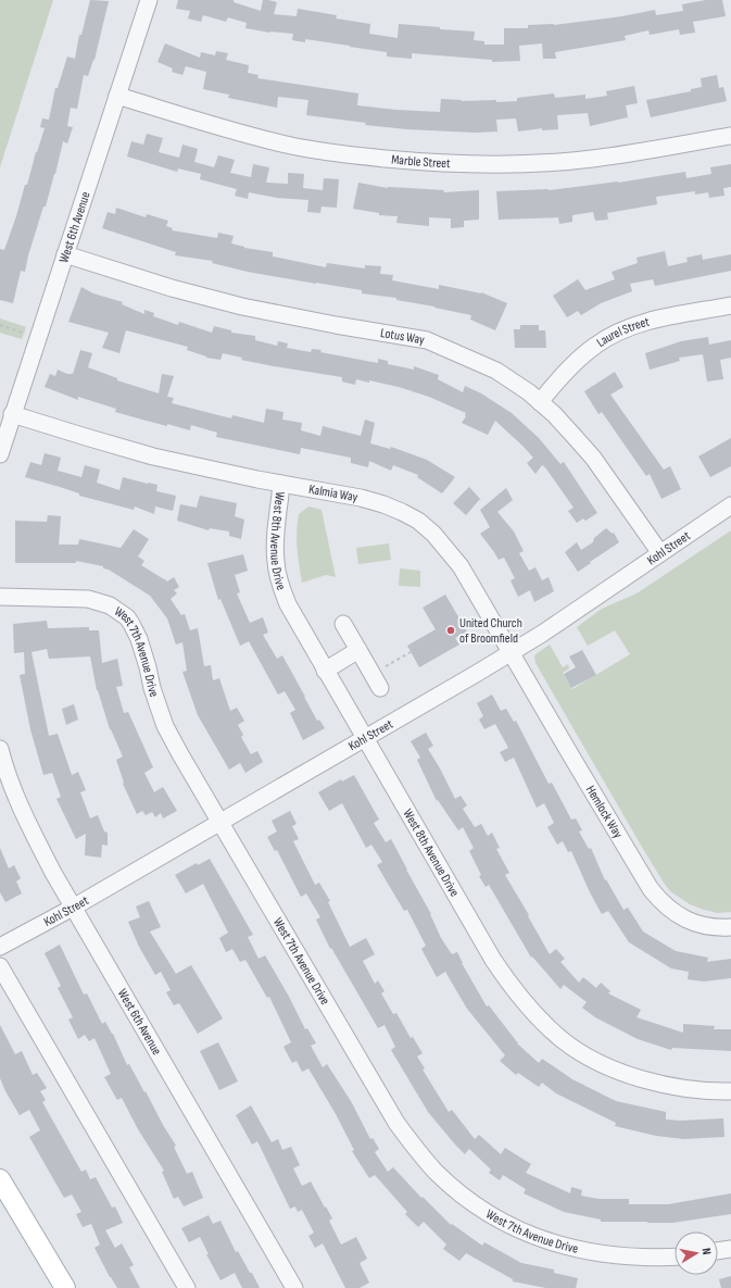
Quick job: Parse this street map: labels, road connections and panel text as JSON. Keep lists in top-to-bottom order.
{
  "streets": {
    "street": [
      "Marble Street",
      "West 6th Avenue",
      "Laurel Street",
      "Lotus Way",
      "Kalmia Way",
      "West 8th Avenue Drive",
      "Kohl Street",
      "West 7th Avenue Drive",
      "Hemlock Way"
    ]
  },
  "crossings": [
    ["Marble Street", "West 6th Avenue"],
    ["West 6th Avenue", "Lotus Way"],
    ["West 6th Avenue", "Kalmia Way"],
    ["West 6th Avenue", "Kohl Street"],
    ["Laurel Street", "Lotus Way"],
    ["Lotus Way", "Kohl Street"],
    ["Kalmia Way", "West 8th Avenue Drive"],
    ["Kalmia Way", "Kohl Street"],
    ["Kalmia Way", "Hemlock Way"],
    ["West 8th Avenue Drive", "Kohl Street"],
    ["Kohl Street", "West 7th Avenue Drive"],
    ["Kohl Street", "Hemlock Way"]
  ],
  "places": ["United Church of Broomfield"],
  "north": "right"
}
